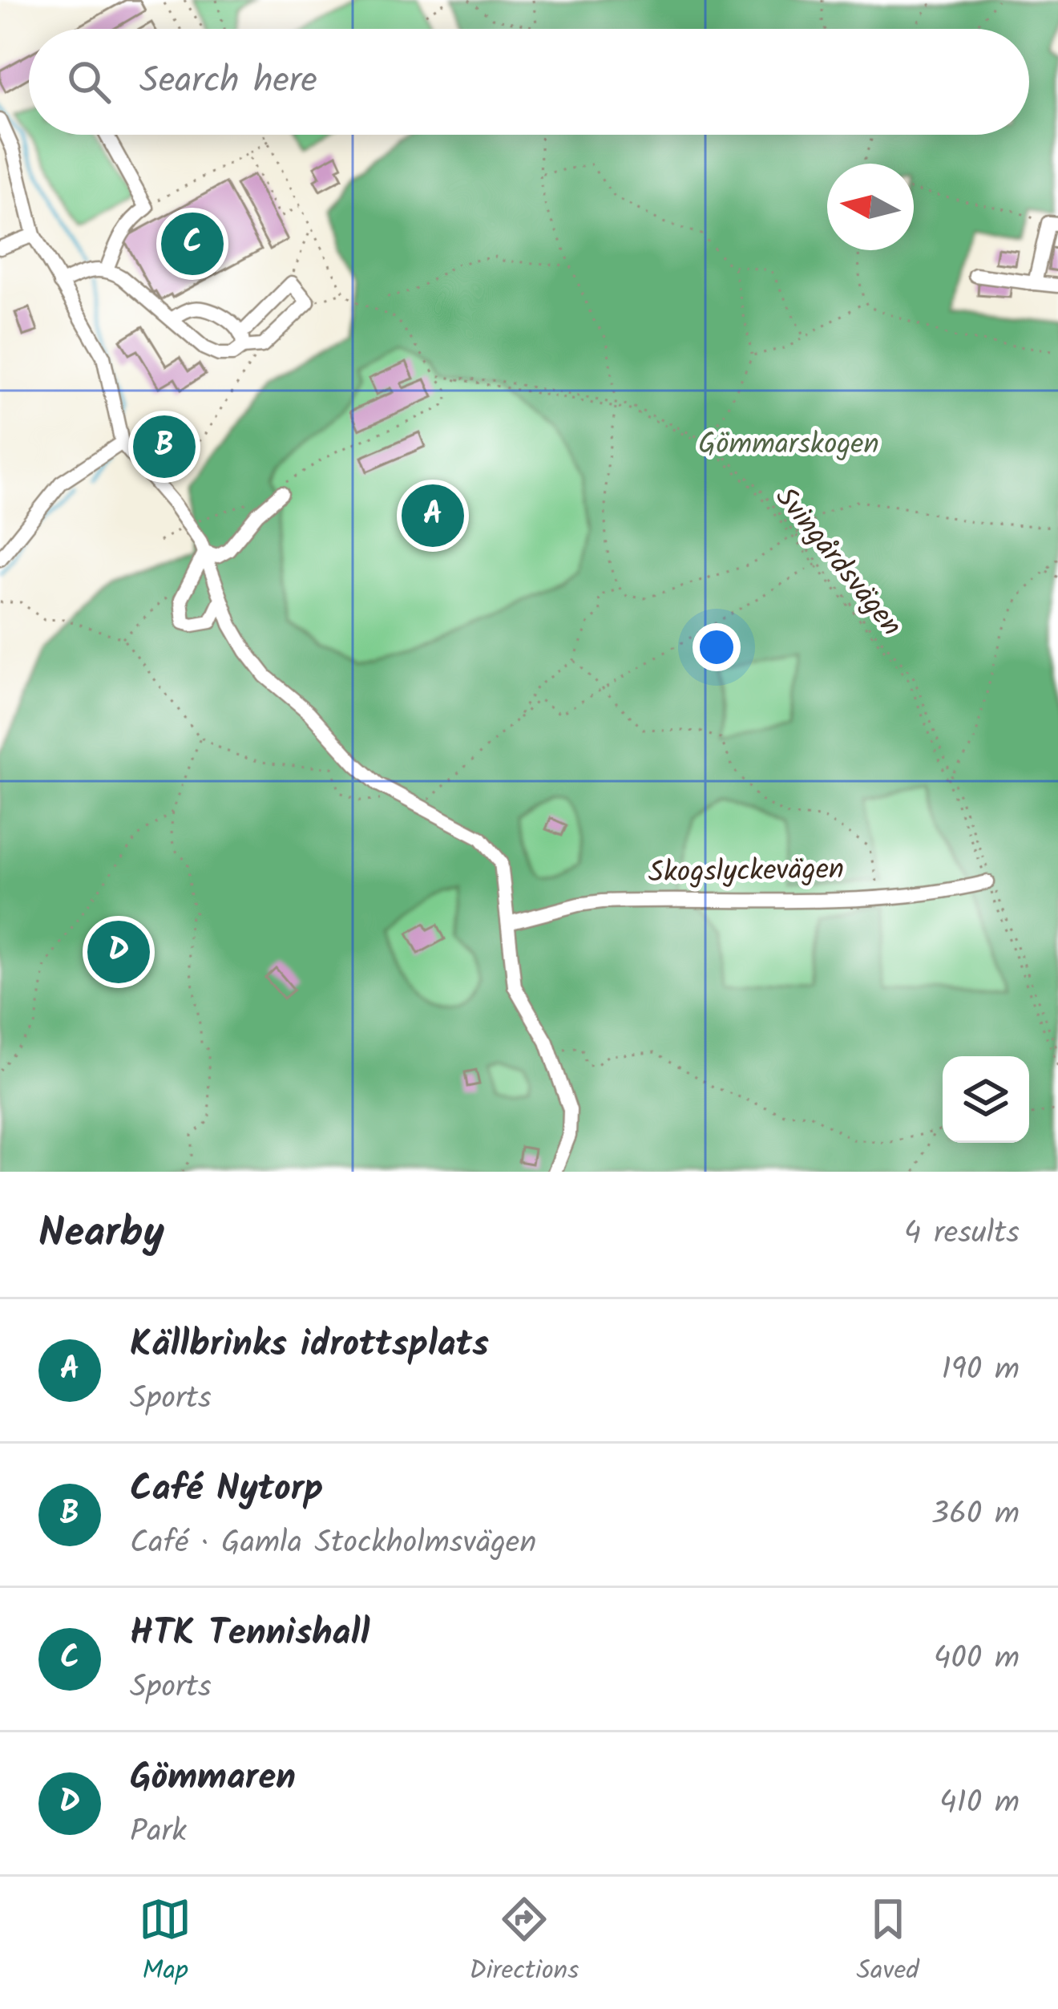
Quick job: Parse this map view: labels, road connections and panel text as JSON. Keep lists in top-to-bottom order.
{
  "streets": {
    "street": ["Skogslyckevägen"],
    "path": ["Svingårdsvägen"]
  },
  "crossings": [
    ["Svingårdsvägen", "Skogslyckevägen"]
  ],
  "parks": ["Gömmarskogen"],
  "north": "left",
  "page": {
    "search": "Search here",
    "pins": [
      "C",
      "B",
      "A",
      "D"
    ],
    "heading": ["Nearby", "4 results"],
    "list": [
      {
        "mark": "A",
        "name": "Källbrinks idrottsplats",
        "note": "Sports",
        "value": "190 m"
      },
      {
        "mark": "B",
        "name": "Café Nytorp",
        "note": "Café · Gamla Stockholmsvägen",
        "value": "360 m"
      },
      {
        "mark": "C",
        "name": "HTK Tennishall",
        "note": "Sports",
        "value": "400 m"
      },
      {
        "mark": "D",
        "name": "Gömmaren",
        "note": "Park",
        "value": "410 m"
      }
    ],
    "nav": ["Map", "Directions", "Saved"]
  }
}
